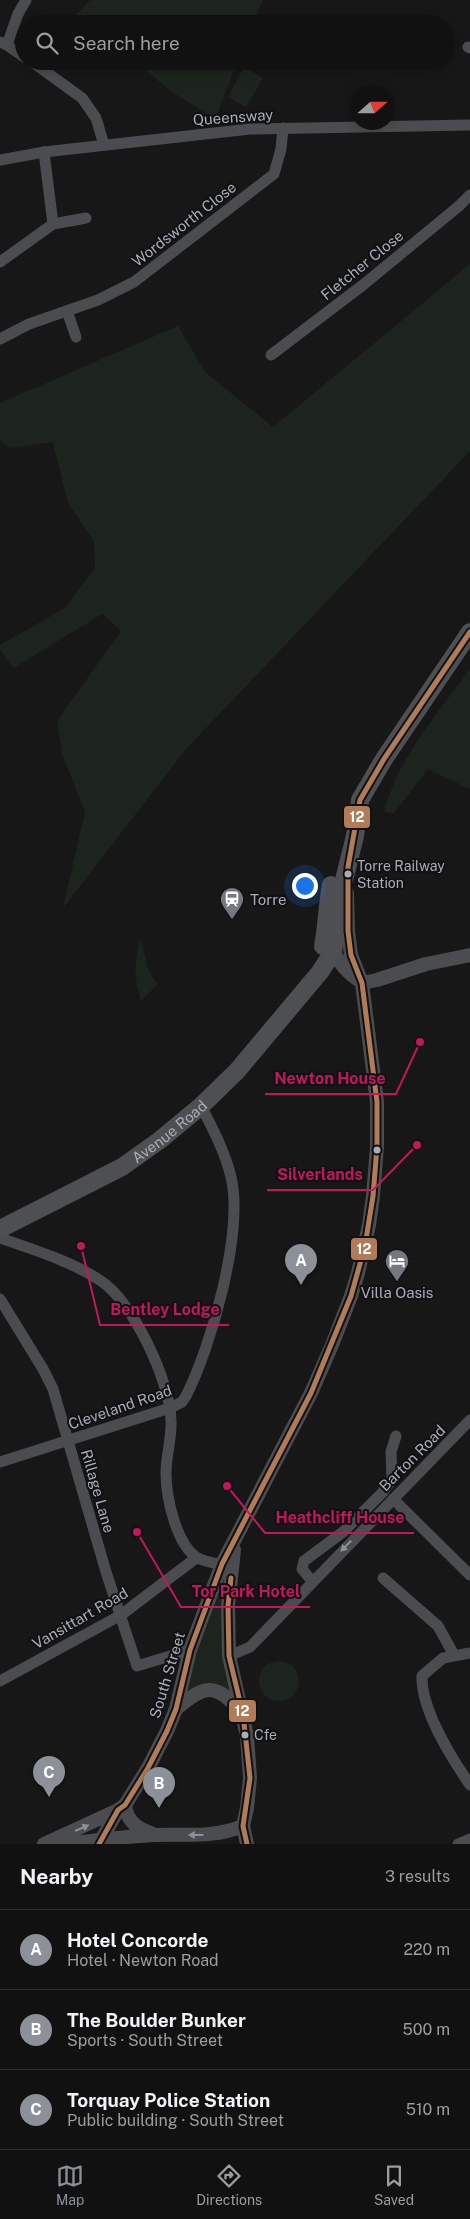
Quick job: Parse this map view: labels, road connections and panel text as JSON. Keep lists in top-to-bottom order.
{
  "streets": {
    "main road": ["Avenue Road"],
    "street": [
      "Queensway",
      "Wordsworth Close",
      "Fletcher Close",
      "Cleveland Road",
      "Barton Road",
      "Rillage Lane",
      "Vansittart Road",
      "South Street"
    ]
  },
  "crossings": [
    ["Queensway", "Wordsworth Close"],
    ["Avenue Road", "Cleveland Road"],
    ["Cleveland Road", "Rillage Lane"],
    ["Rillage Lane", "Vansittart Road"],
    ["Rillage Lane", "South Street"]
  ],
  "places": {
    "other": [
      "Torre Railway Station",
      "Newton House",
      "Silverlands",
      "Bentley Lodge",
      "Heathcliff House",
      "Tor Park Hotel",
      "Cfe"
    ],
    "station": ["Torre"],
    "hotel": ["Villa Oasis"]
  },
  "lines": ["transit line 12"],
  "north": "right",
  "page": {
    "search": "Search here",
    "pins": ["A", "C", "B"],
    "heading": ["Nearby", "3 results"],
    "list": [
      {
        "mark": "A",
        "name": "Hotel Concorde",
        "note": "Hotel · Newton Road",
        "value": "220 m"
      },
      {
        "mark": "B",
        "name": "The Boulder Bunker",
        "note": "Sports · South Street",
        "value": "500 m"
      },
      {
        "mark": "C",
        "name": "Torquay Police Station",
        "note": "Public building · South Street",
        "value": "510 m"
      }
    ],
    "nav": ["Map", "Directions", "Saved"]
  }
}
